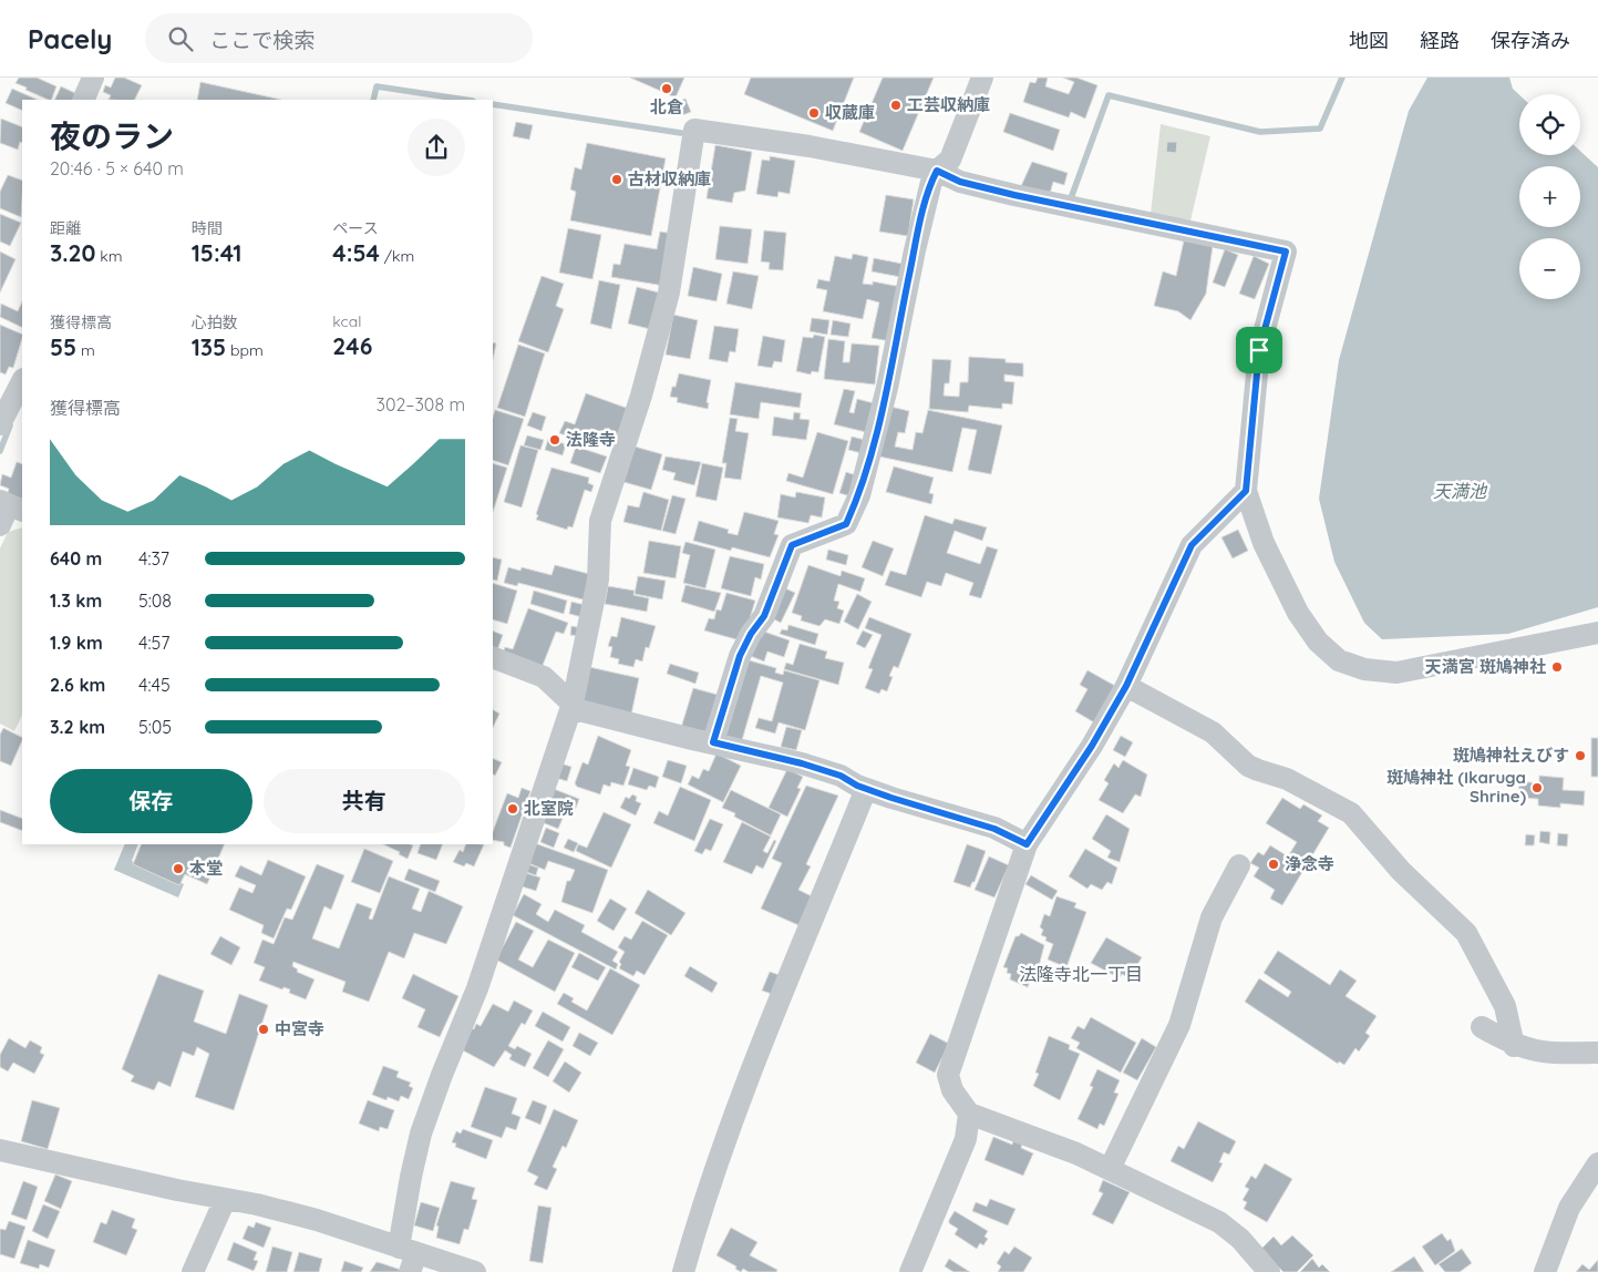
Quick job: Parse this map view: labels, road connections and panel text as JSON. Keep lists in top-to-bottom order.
{
  "districts": ["法隆寺北一丁目"],
  "water": ["天満池"],
  "places": [
    "北倉",
    "工芸収納庫",
    "収蔵庫",
    "古材収納庫",
    "法隆寺",
    "天満宮 斑鳩神社",
    "斑鳩神社えびす",
    "斑鳩神社 (Ikaruga Shrine)",
    "北室院",
    "浄念寺",
    "本堂",
    "中宮寺"
  ],
  "page": {
    "header": "Pacely",
    "search": "ここで検索",
    "nav": ["地図", "経路", "保存済み"],
    "map_buttons": ["+", "−"],
    "heading": ["夜のラン", "20:46 · 5 × 640 m"],
    "stats": [
      ["距離", "3.20 km"],
      ["時間", "15:41"],
      ["ペース", "4:54 /km"],
      ["獲得標高", "55 m"],
      ["心拍数", "135 bpm"],
      ["kcal", "246"]
    ],
    "chart": ["獲得標高", "302–308 m"],
    "list": [
      {
        "name": "640 m",
        "note": "4:37"
      },
      {
        "name": "1.3 km",
        "note": "5:08"
      },
      {
        "name": "1.9 km",
        "note": "4:57"
      },
      {
        "name": "2.6 km",
        "note": "4:45"
      },
      {
        "name": "3.2 km",
        "note": "5:05"
      }
    ],
    "buttons": ["保存", "共有"]
  }
}
